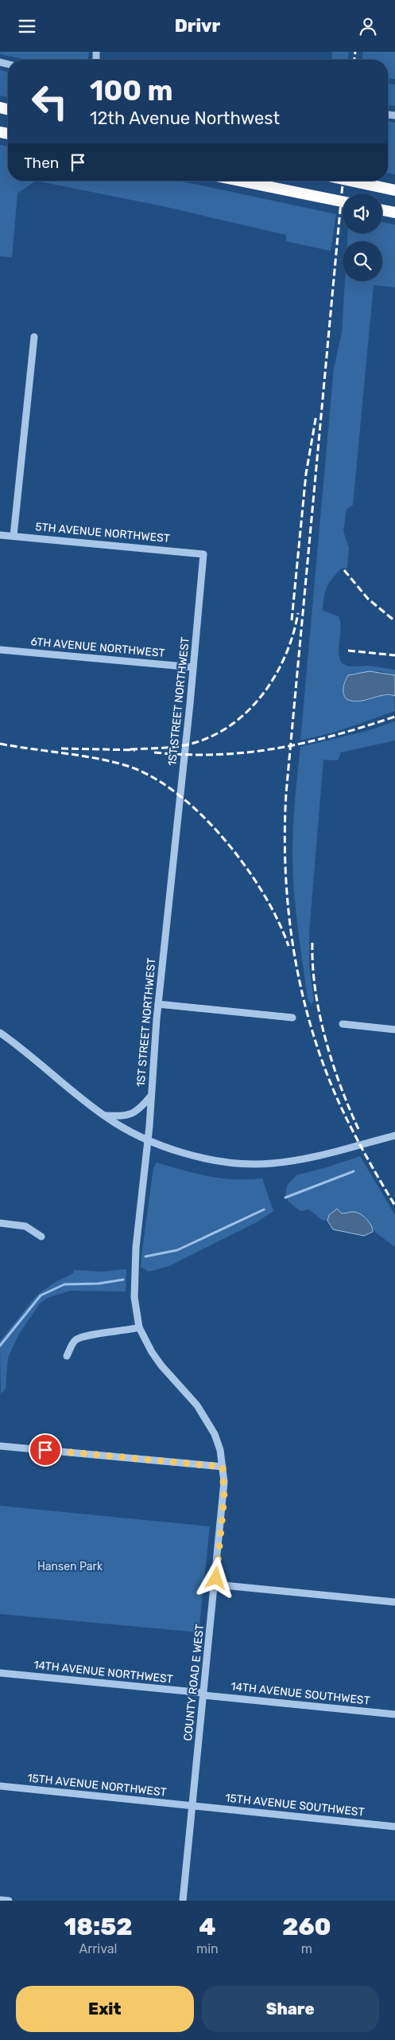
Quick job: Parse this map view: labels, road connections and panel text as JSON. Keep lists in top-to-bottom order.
{
  "streets": {
    "street": [
      "5TH AVENUE NORTHWEST",
      "6TH AVENUE NORTHWEST",
      "1ST STREET NORTHWEST",
      "14TH AVENUE NORTHWEST",
      "COUNTY ROAD E WEST",
      "14TH AVENUE SOUTHWEST",
      "15TH AVENUE NORTHWEST",
      "15TH AVENUE SOUTHWEST"
    ]
  },
  "crossings": [
    ["5TH AVENUE NORTHWEST", "1ST STREET NORTHWEST"],
    ["6TH AVENUE NORTHWEST", "1ST STREET NORTHWEST"],
    ["1ST STREET NORTHWEST", "COUNTY ROAD E WEST"],
    ["14TH AVENUE NORTHWEST", "COUNTY ROAD E WEST"],
    ["14TH AVENUE NORTHWEST", "14TH AVENUE SOUTHWEST"],
    ["COUNTY ROAD E WEST", "14TH AVENUE SOUTHWEST"],
    ["COUNTY ROAD E WEST", "15TH AVENUE NORTHWEST"],
    ["COUNTY ROAD E WEST", "15TH AVENUE SOUTHWEST"],
    ["15TH AVENUE NORTHWEST", "15TH AVENUE SOUTHWEST"]
  ],
  "parks": ["Hansen Park"],
  "page": {
    "header": "Drivr",
    "turn": ["100 m", "12th Avenue Northwest"],
    "then": "Then",
    "eta": [
      "18:52",
      "Arrival",
      "4",
      "min",
      "260",
      "m"
    ],
    "buttons": ["Exit", "Share"]
  }
}
